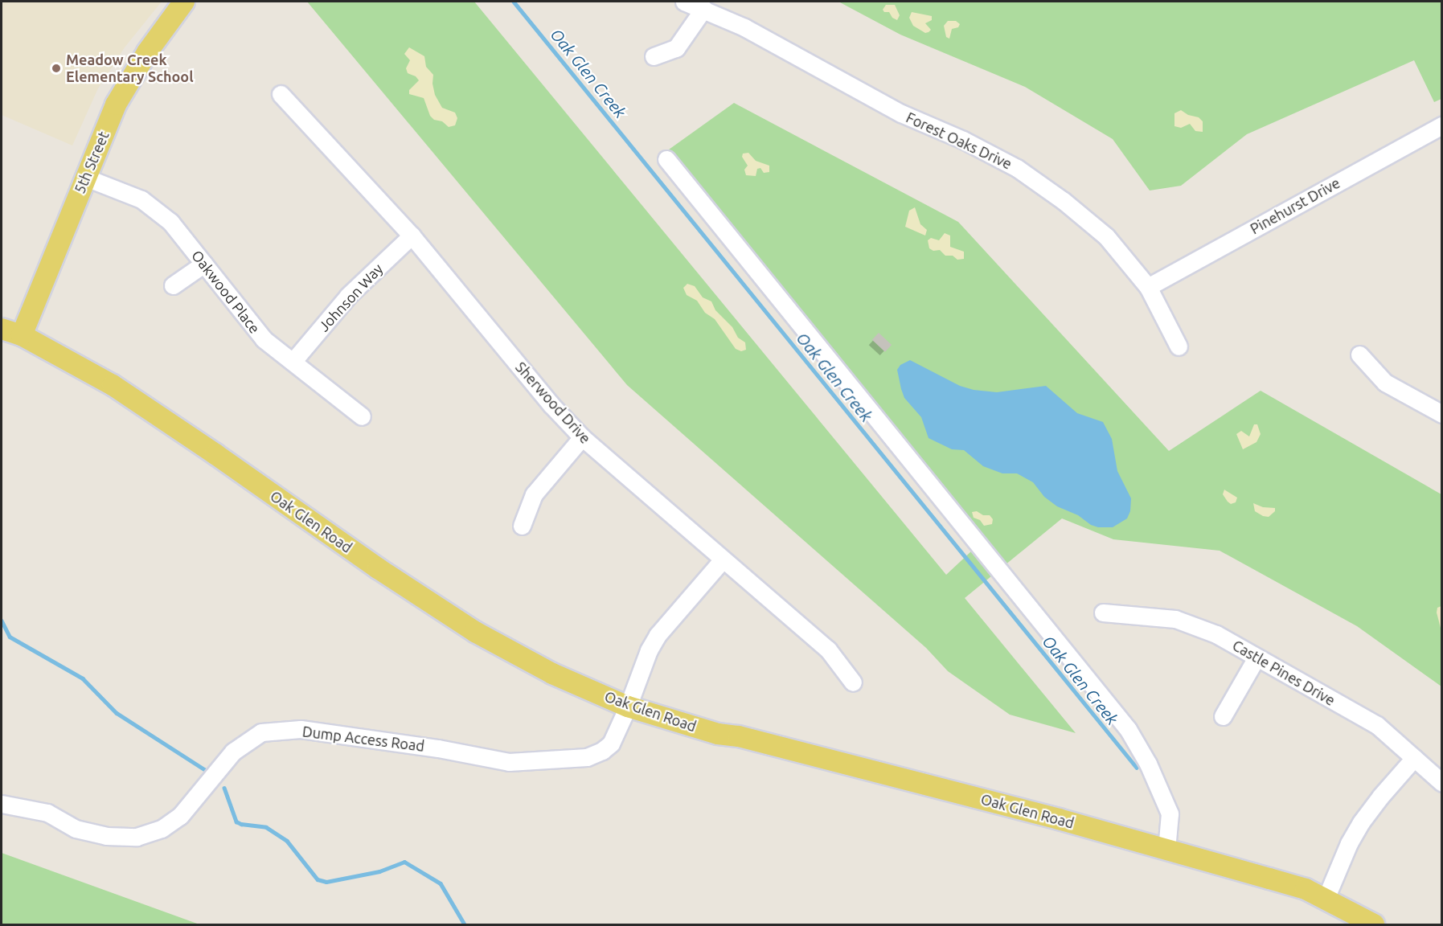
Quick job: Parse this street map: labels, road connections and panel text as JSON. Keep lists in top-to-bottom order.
{
  "streets": {
    "main road": ["5th Street", "Oak Glen Road"],
    "street": [
      "Forest Oaks Drive",
      "Pinehurst Drive",
      "Oakwood Place",
      "Johnson Way",
      "Sherwood Drive",
      "Castle Pines Drive",
      "Dump Access Road"
    ]
  },
  "crossings": [
    ["Forest Oaks Drive", "Pinehurst Drive"],
    ["5th Street", "Oakwood Place"],
    ["5th Street", "Oak Glen Road"],
    ["Oakwood Place", "Johnson Way"],
    ["Johnson Way", "Sherwood Drive"],
    ["Sherwood Drive", "Dump Access Road"],
    ["Oak Glen Road", "Dump Access Road"]
  ],
  "water": ["Oak Glen Creek"],
  "places": ["Meadow Creek Elementary School"]
}
